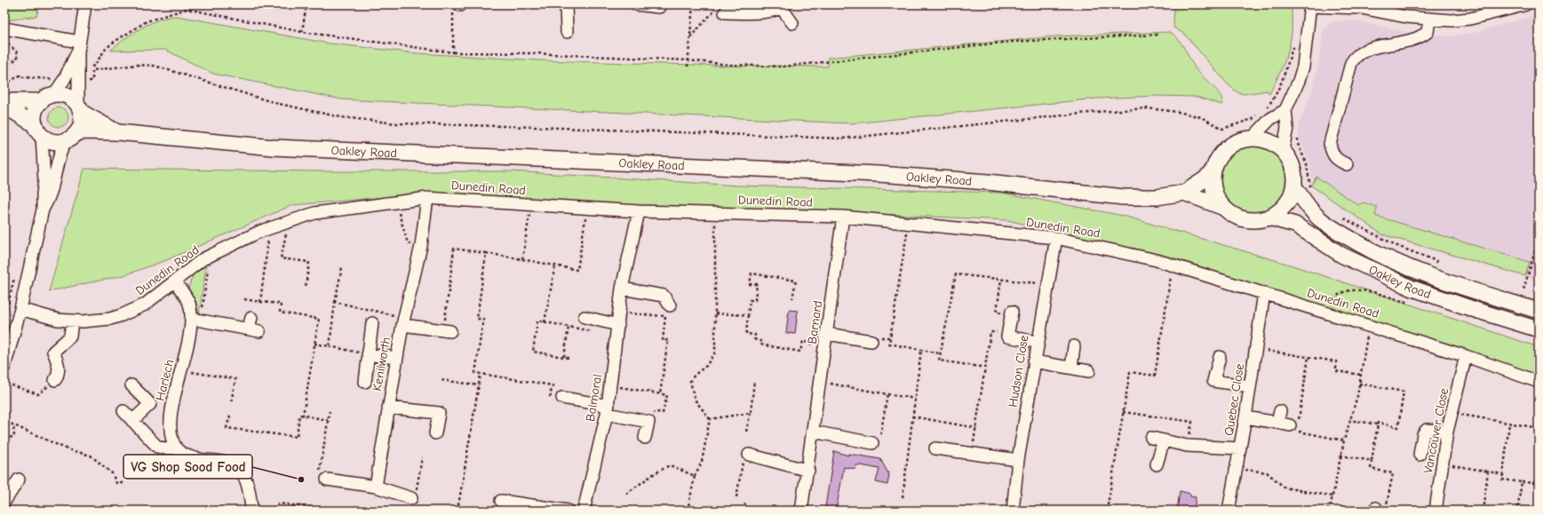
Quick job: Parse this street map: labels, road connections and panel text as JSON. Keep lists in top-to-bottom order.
{
  "streets": {
    "main road": ["Oakley Road"],
    "street": [
      "Dunedin Road",
      "Barnard",
      "Kenilworth",
      "Hudson Close",
      "Harlech",
      "Balmoral",
      "Quebec Close",
      "Vancouver Close"
    ]
  },
  "crossings": [
    ["Dunedin Road", "Barnard"],
    ["Dunedin Road", "Kenilworth"],
    ["Dunedin Road", "Hudson Close"],
    ["Dunedin Road", "Harlech"],
    ["Dunedin Road", "Balmoral"],
    ["Dunedin Road", "Quebec Close"],
    ["Dunedin Road", "Vancouver Close"]
  ],
  "places": ["VG Shop Sood Food"]
}
